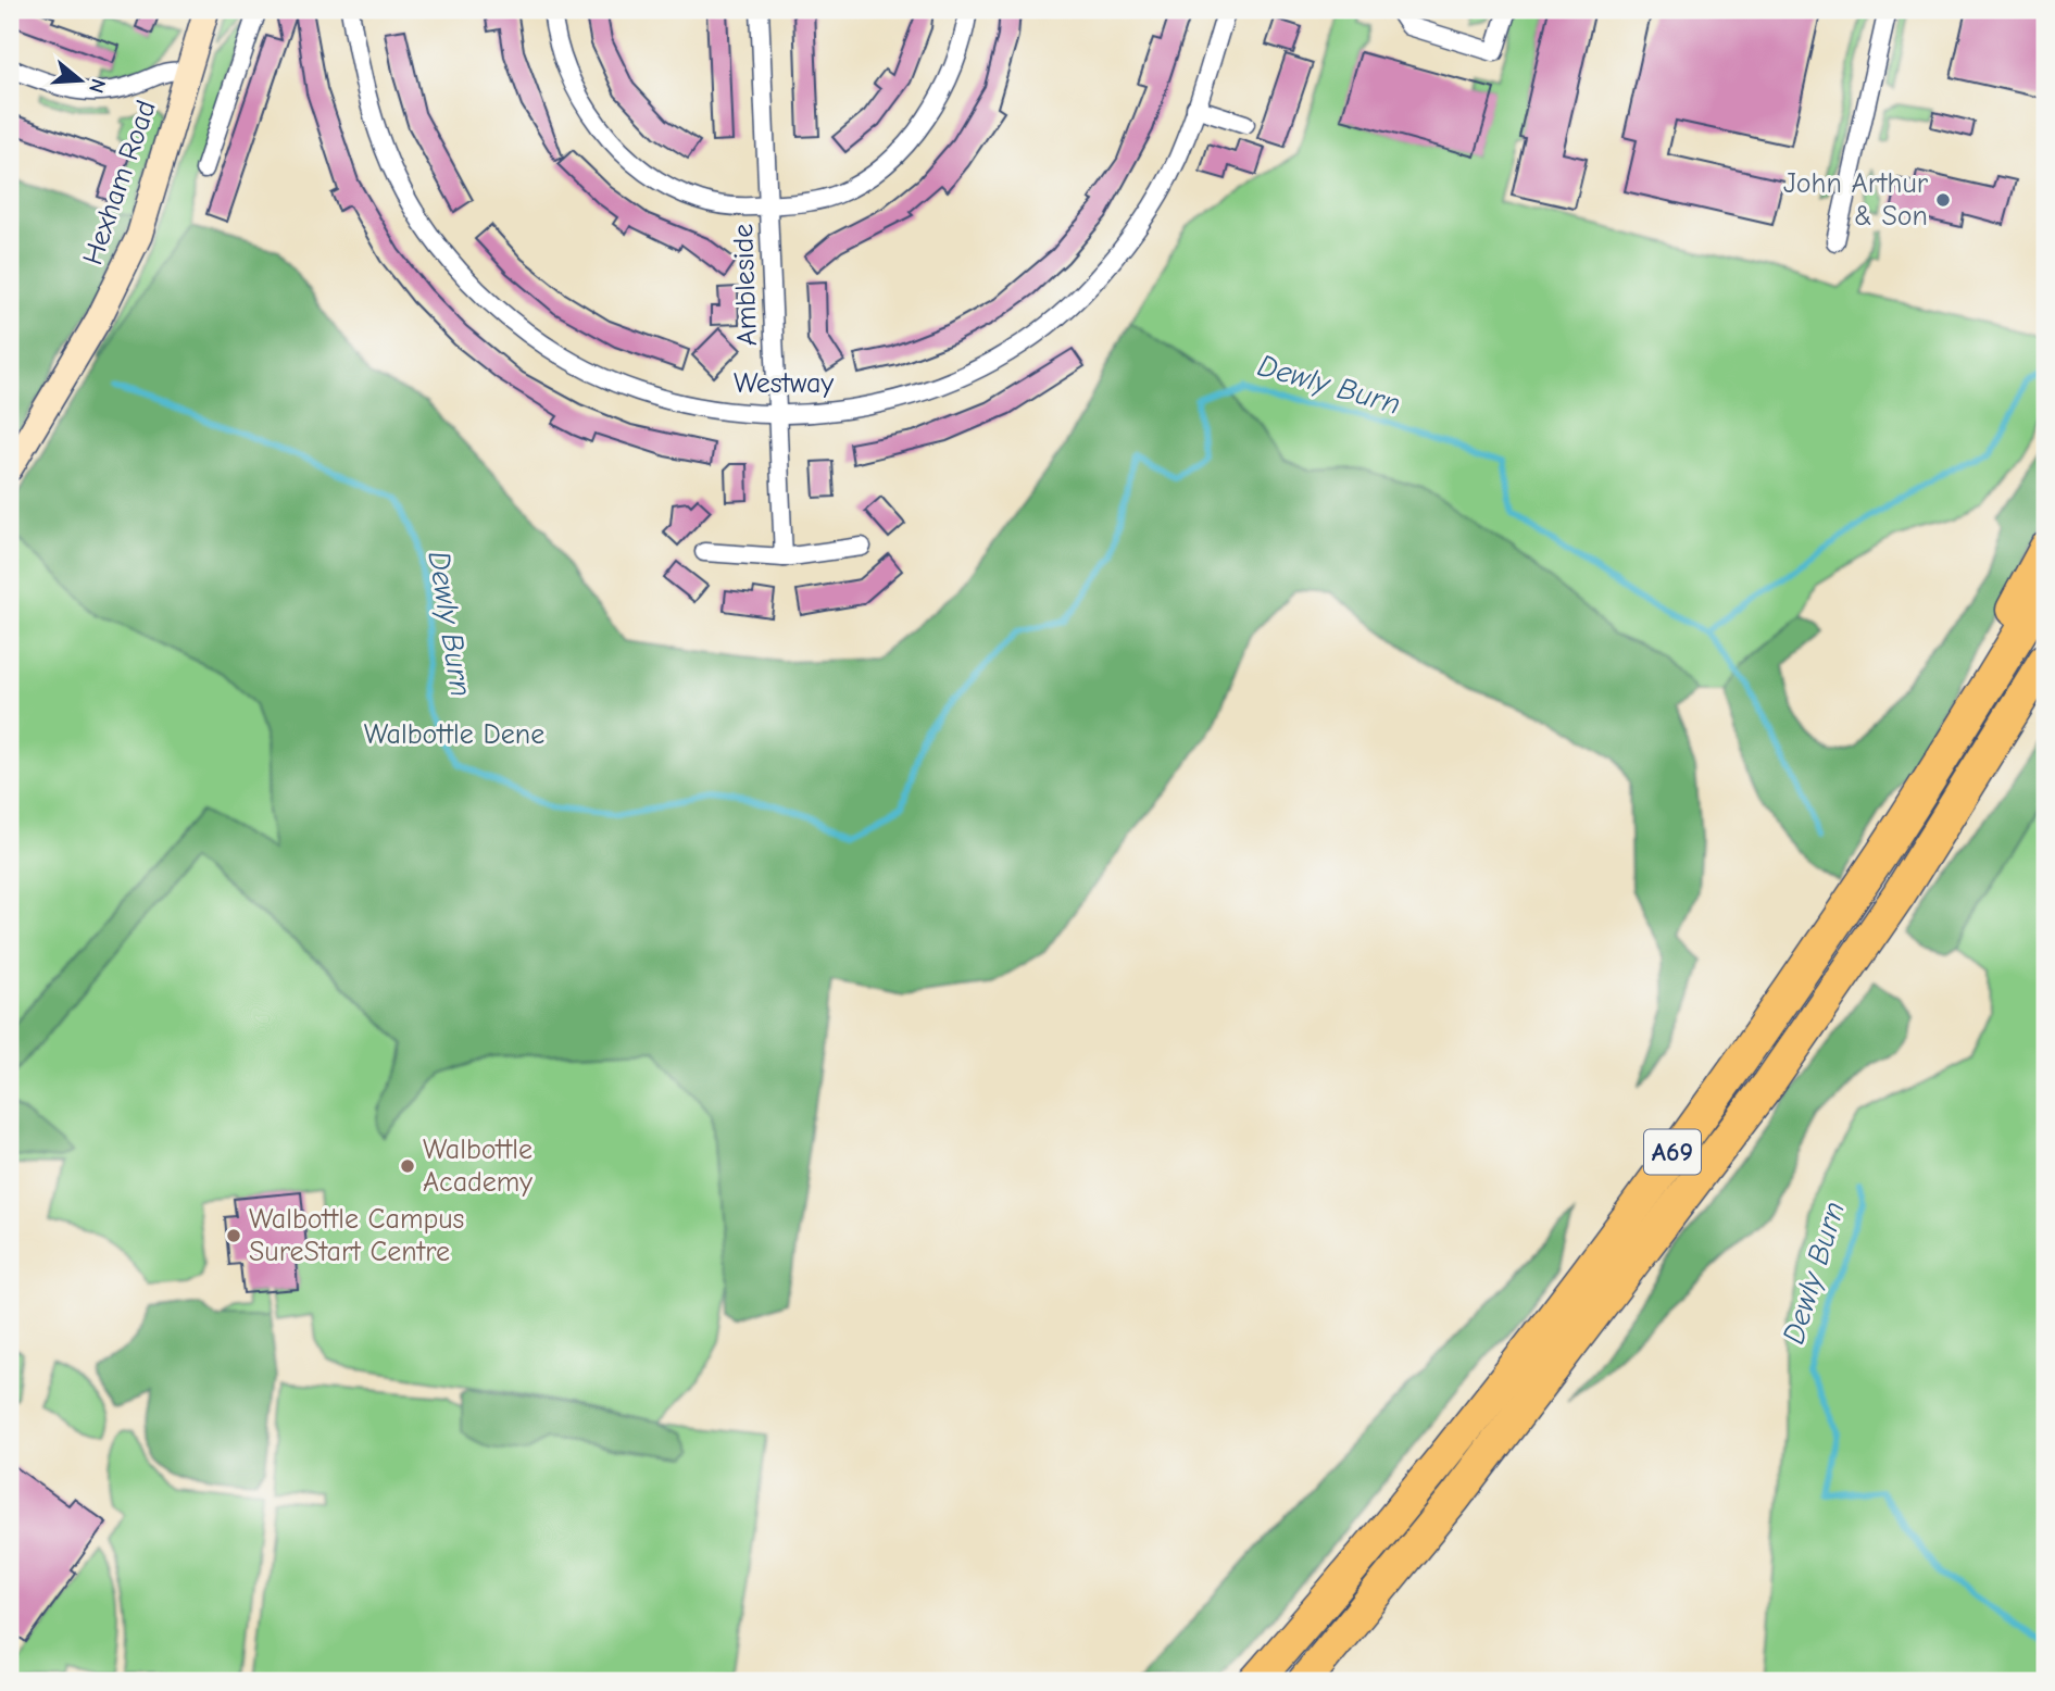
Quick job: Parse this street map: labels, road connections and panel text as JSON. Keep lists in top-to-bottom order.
{
  "streets": {
    "highway": ["A69"],
    "main road": ["Hexham Road"],
    "street": ["Ambleside", "Westway"]
  },
  "crossings": [
    ["Ambleside", "Westway"]
  ],
  "water": ["Dewly Burn"],
  "parks": ["Walbottle Dene"],
  "places": ["John Arthur & Son", "Walbottle Academy", "Walbottle Campus SureStart Centre"],
  "north": "right"
}
